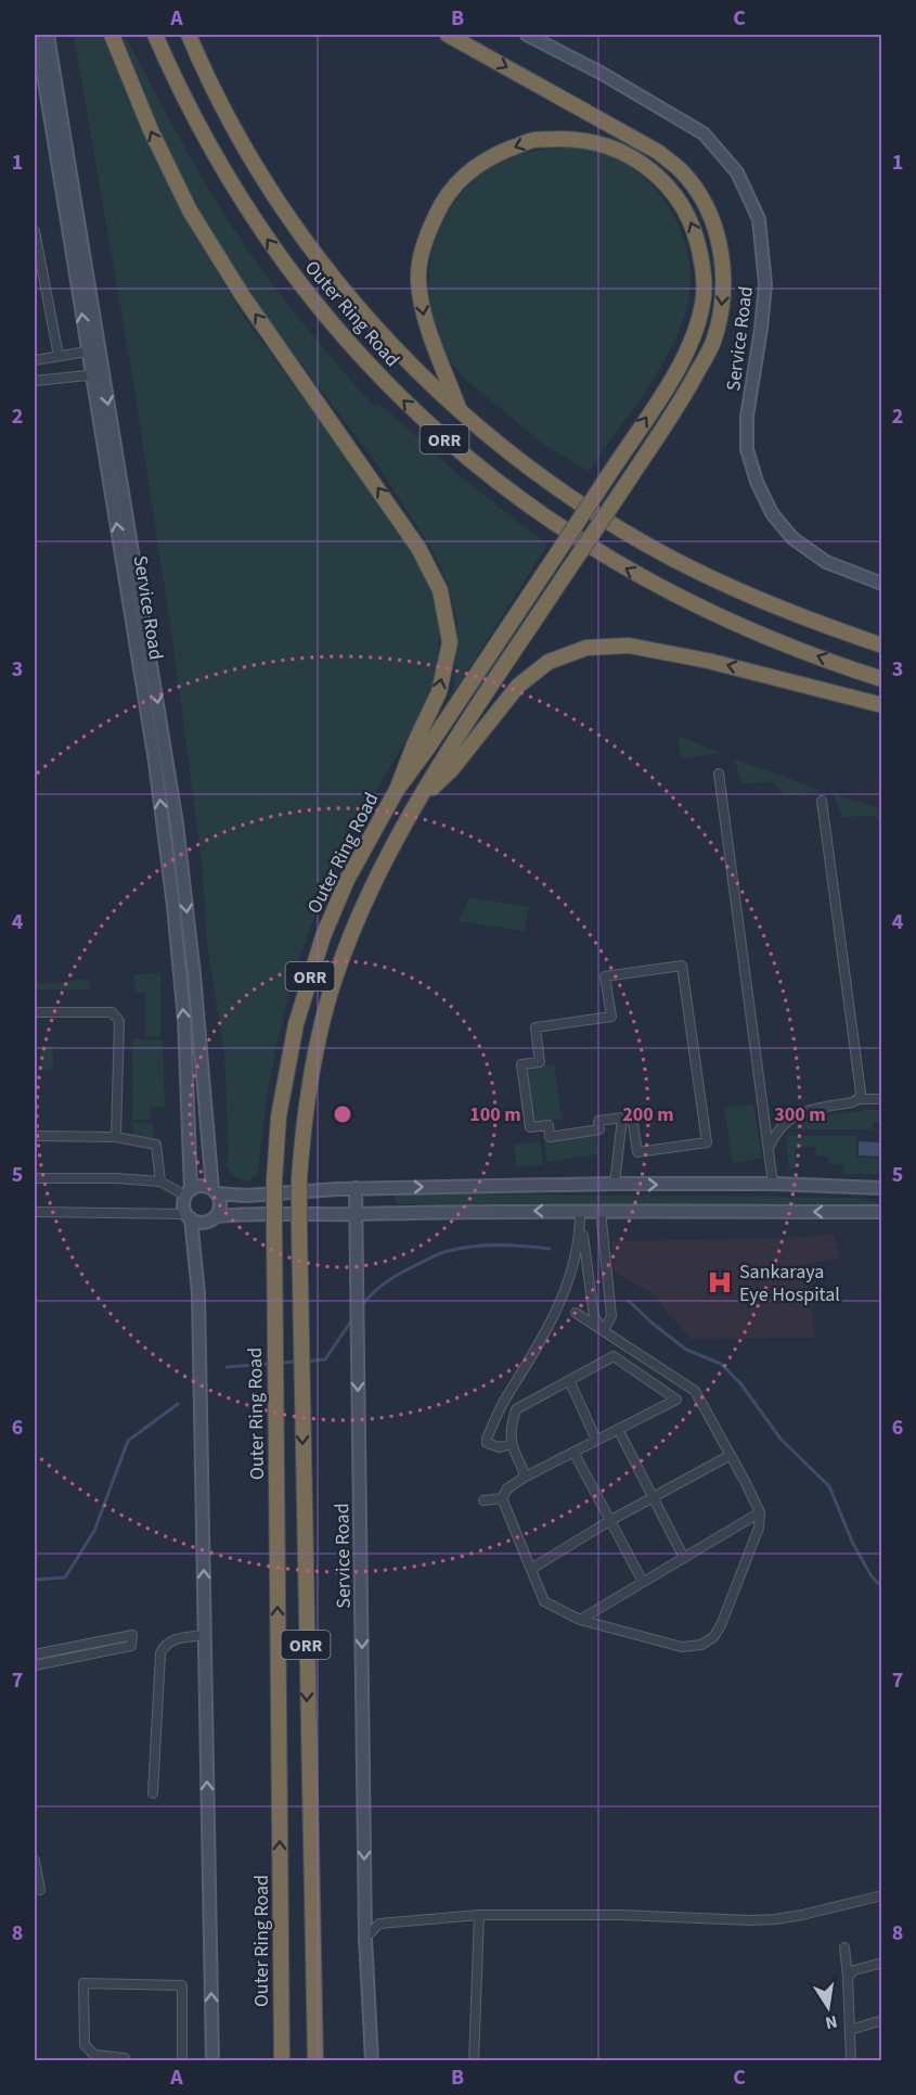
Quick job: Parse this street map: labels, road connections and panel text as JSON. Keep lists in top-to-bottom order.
{
  "streets": {
    "highway": ["Outer Ring Road", "ORR"],
    "main road": ["Service Road"]
  },
  "places": {
    "hospital": ["Sankaraya Eye Hospital"]
  },
  "north": "bottom",
  "grid": {
    "columns": ["A", "B", "C"],
    "rows": [
      "1",
      "2",
      "3",
      "4",
      "5",
      "6",
      "7",
      "8"
    ]
  },
  "rings": ["100 m", "200 m", "300 m"]
}
